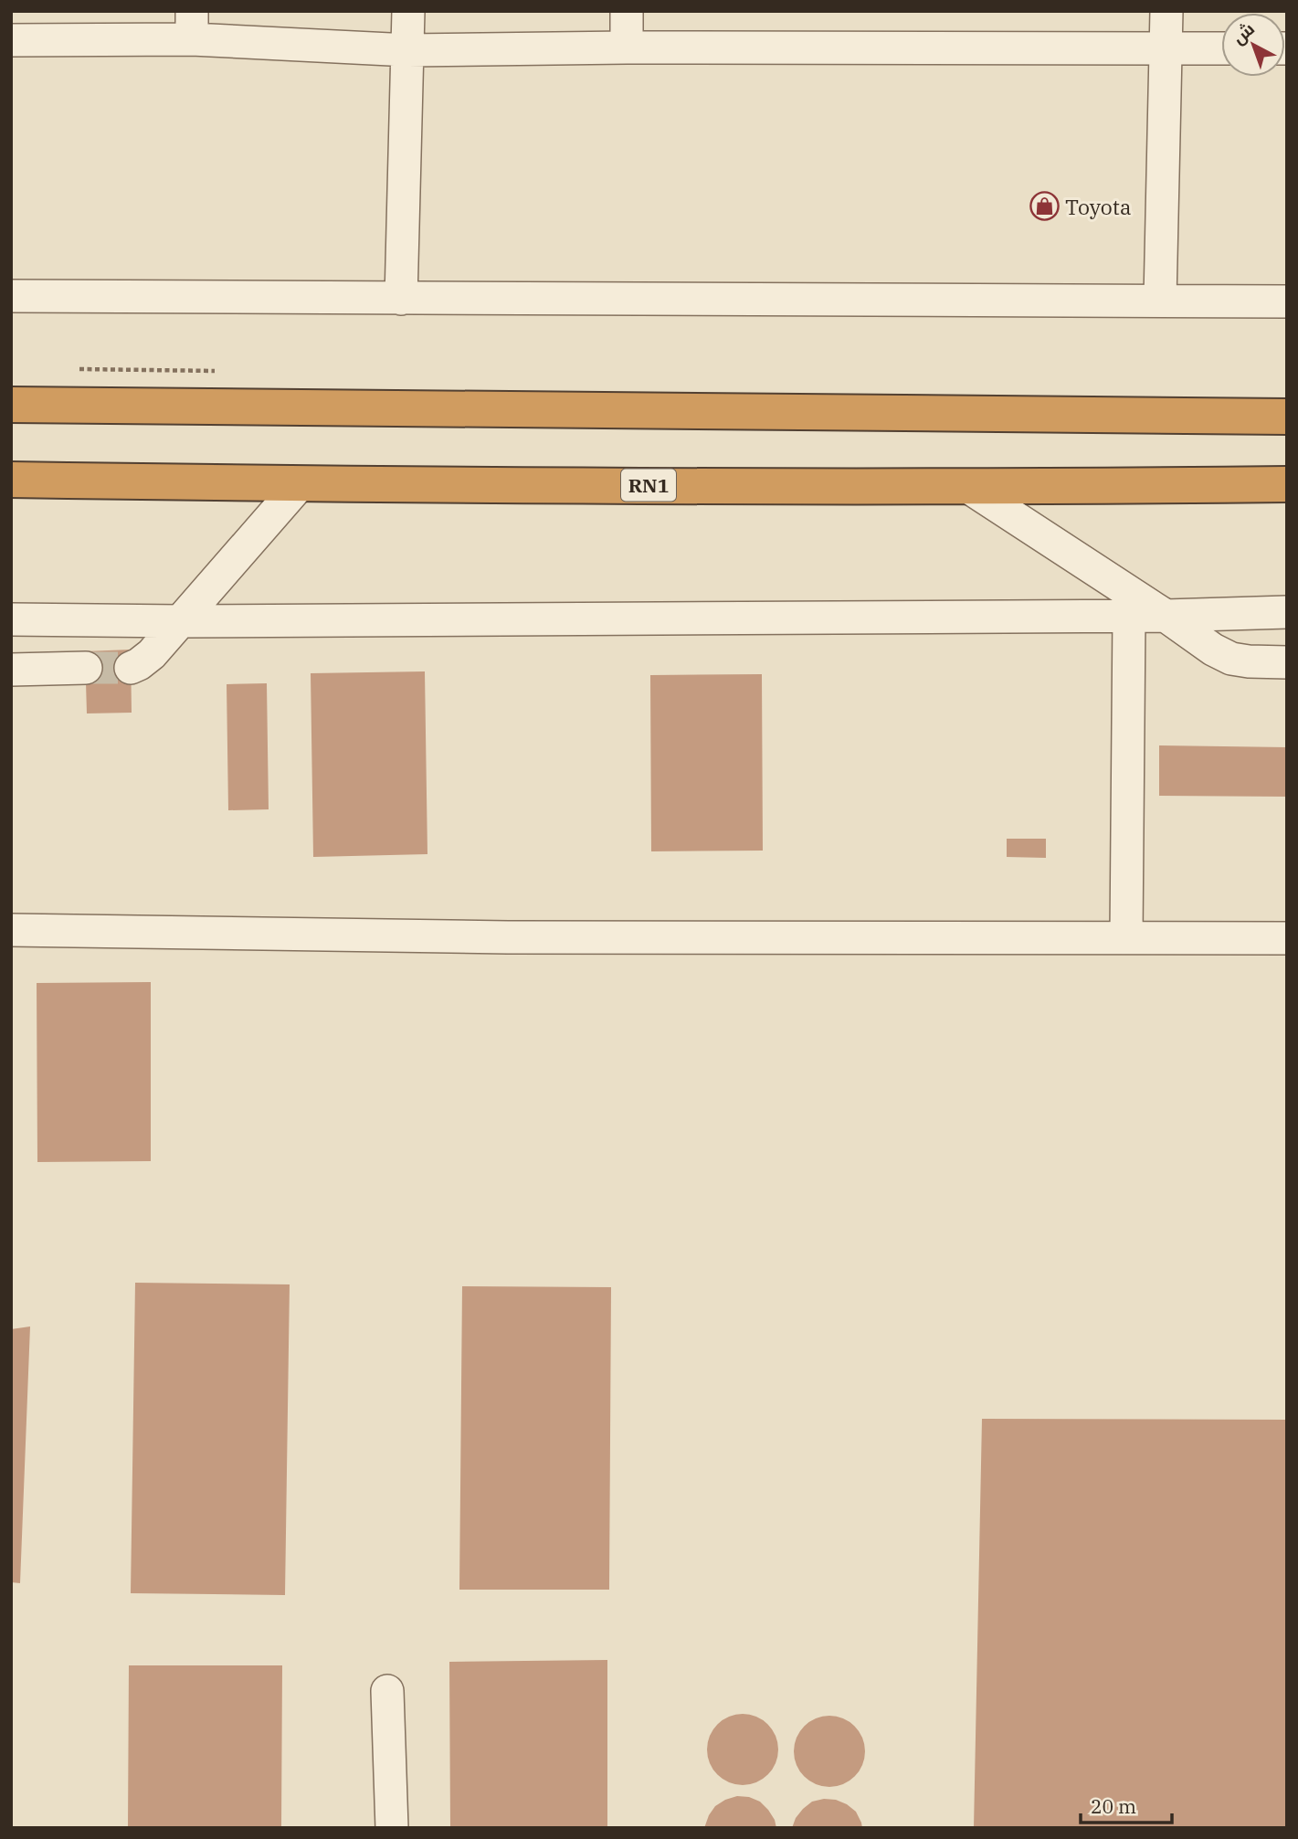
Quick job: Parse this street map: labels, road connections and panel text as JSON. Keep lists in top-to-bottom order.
{
  "streets": {
    "highway": ["RN1"]
  },
  "places": {
    "shop": ["Toyota"]
  },
  "scale_bar": "20 m",
  "north": "top left"
}
